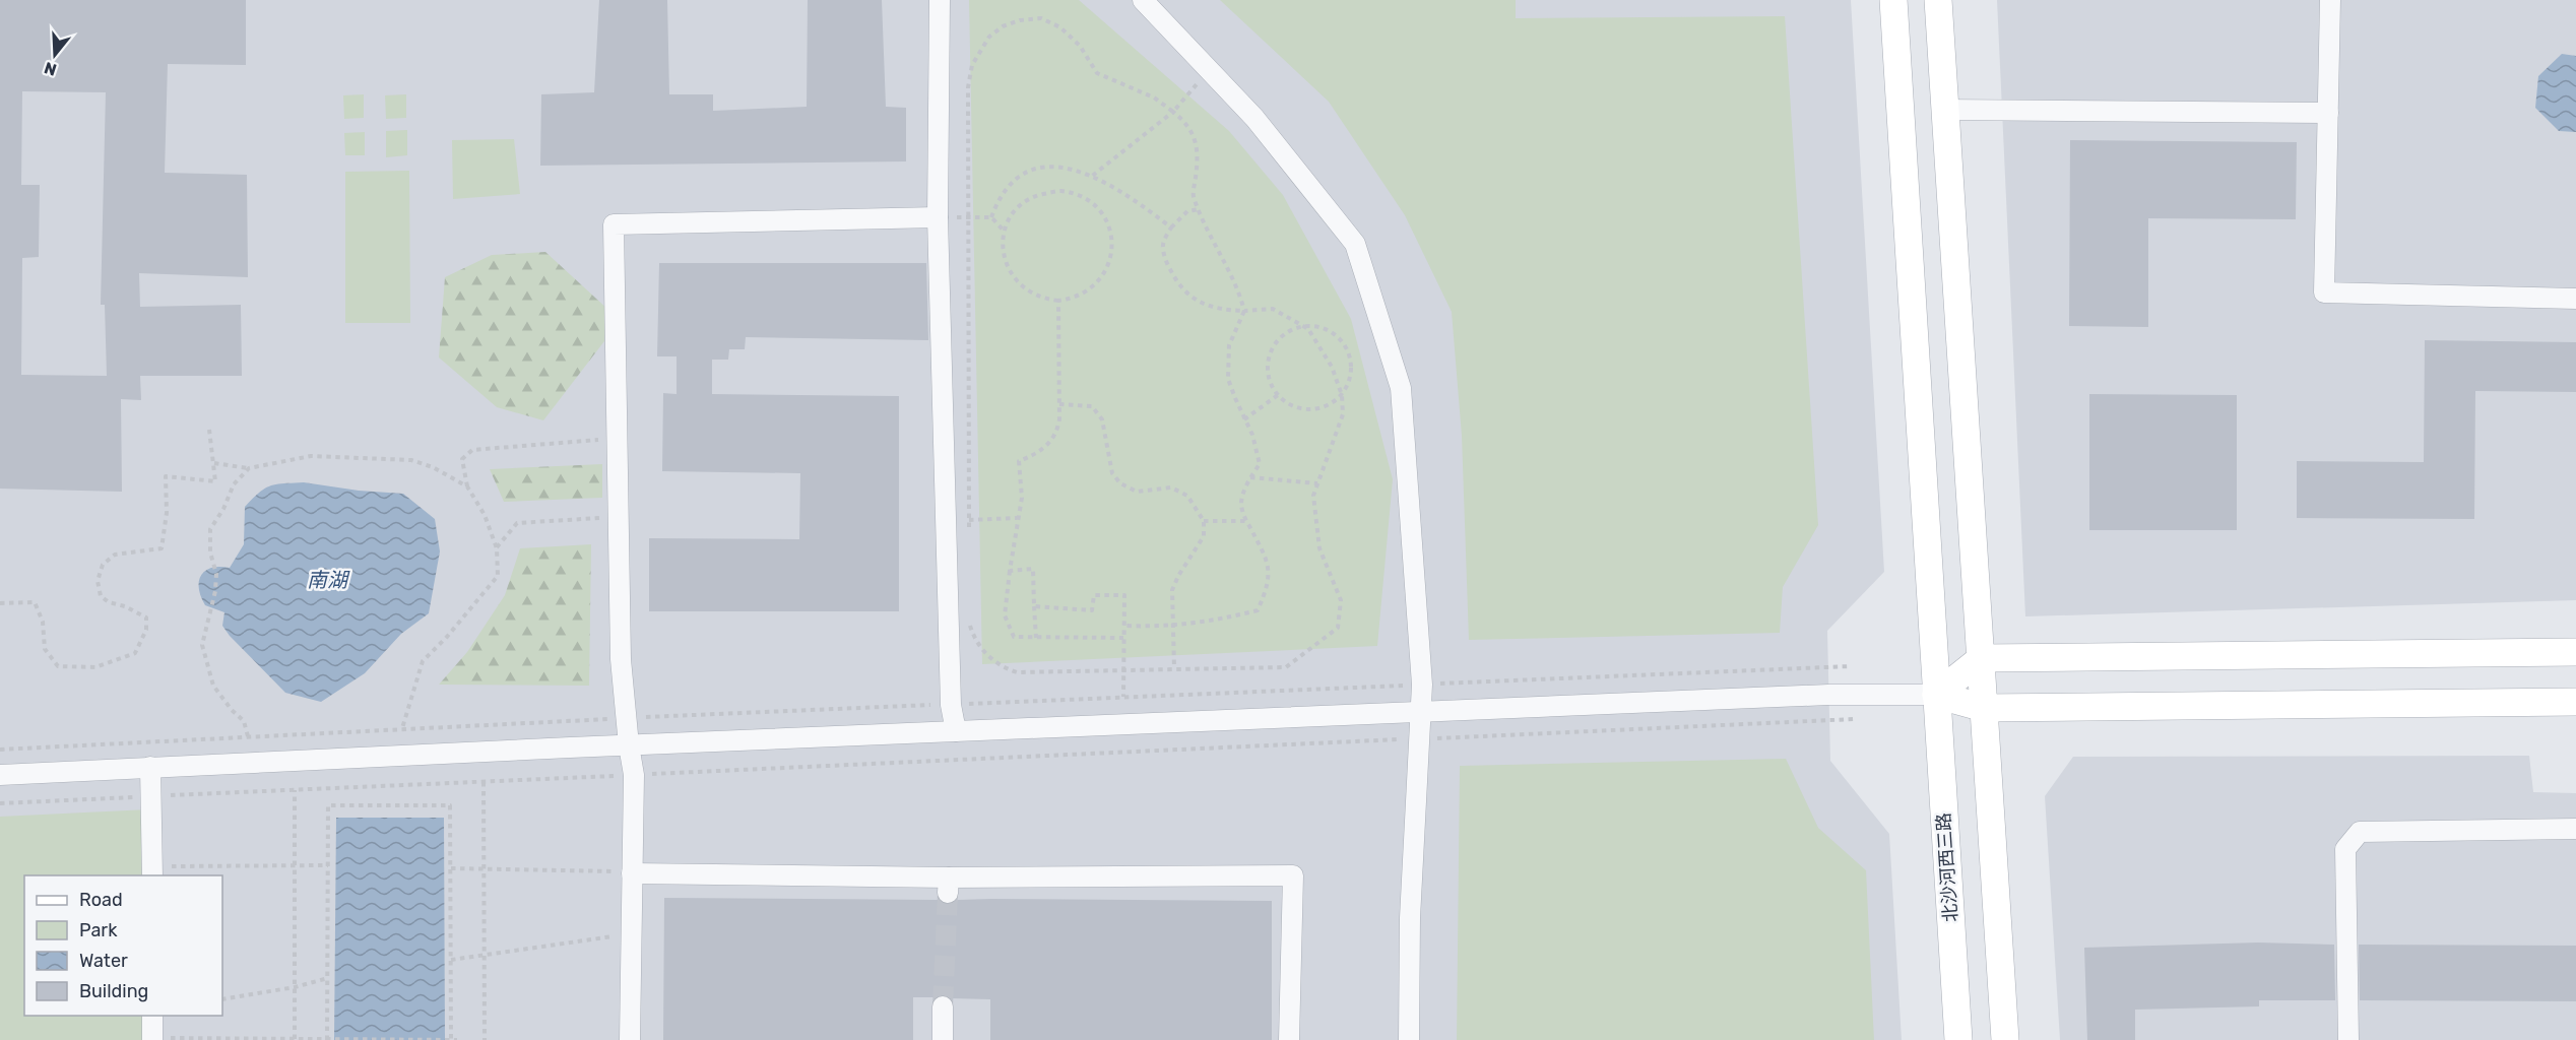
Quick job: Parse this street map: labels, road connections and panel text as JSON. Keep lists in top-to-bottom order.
{
  "streets": {
    "street": ["北沙河西三路"]
  },
  "water": ["南湖"],
  "legend": [
    "Road",
    "Park",
    "Water",
    "Building"
  ],
  "north": "bottom"
}
